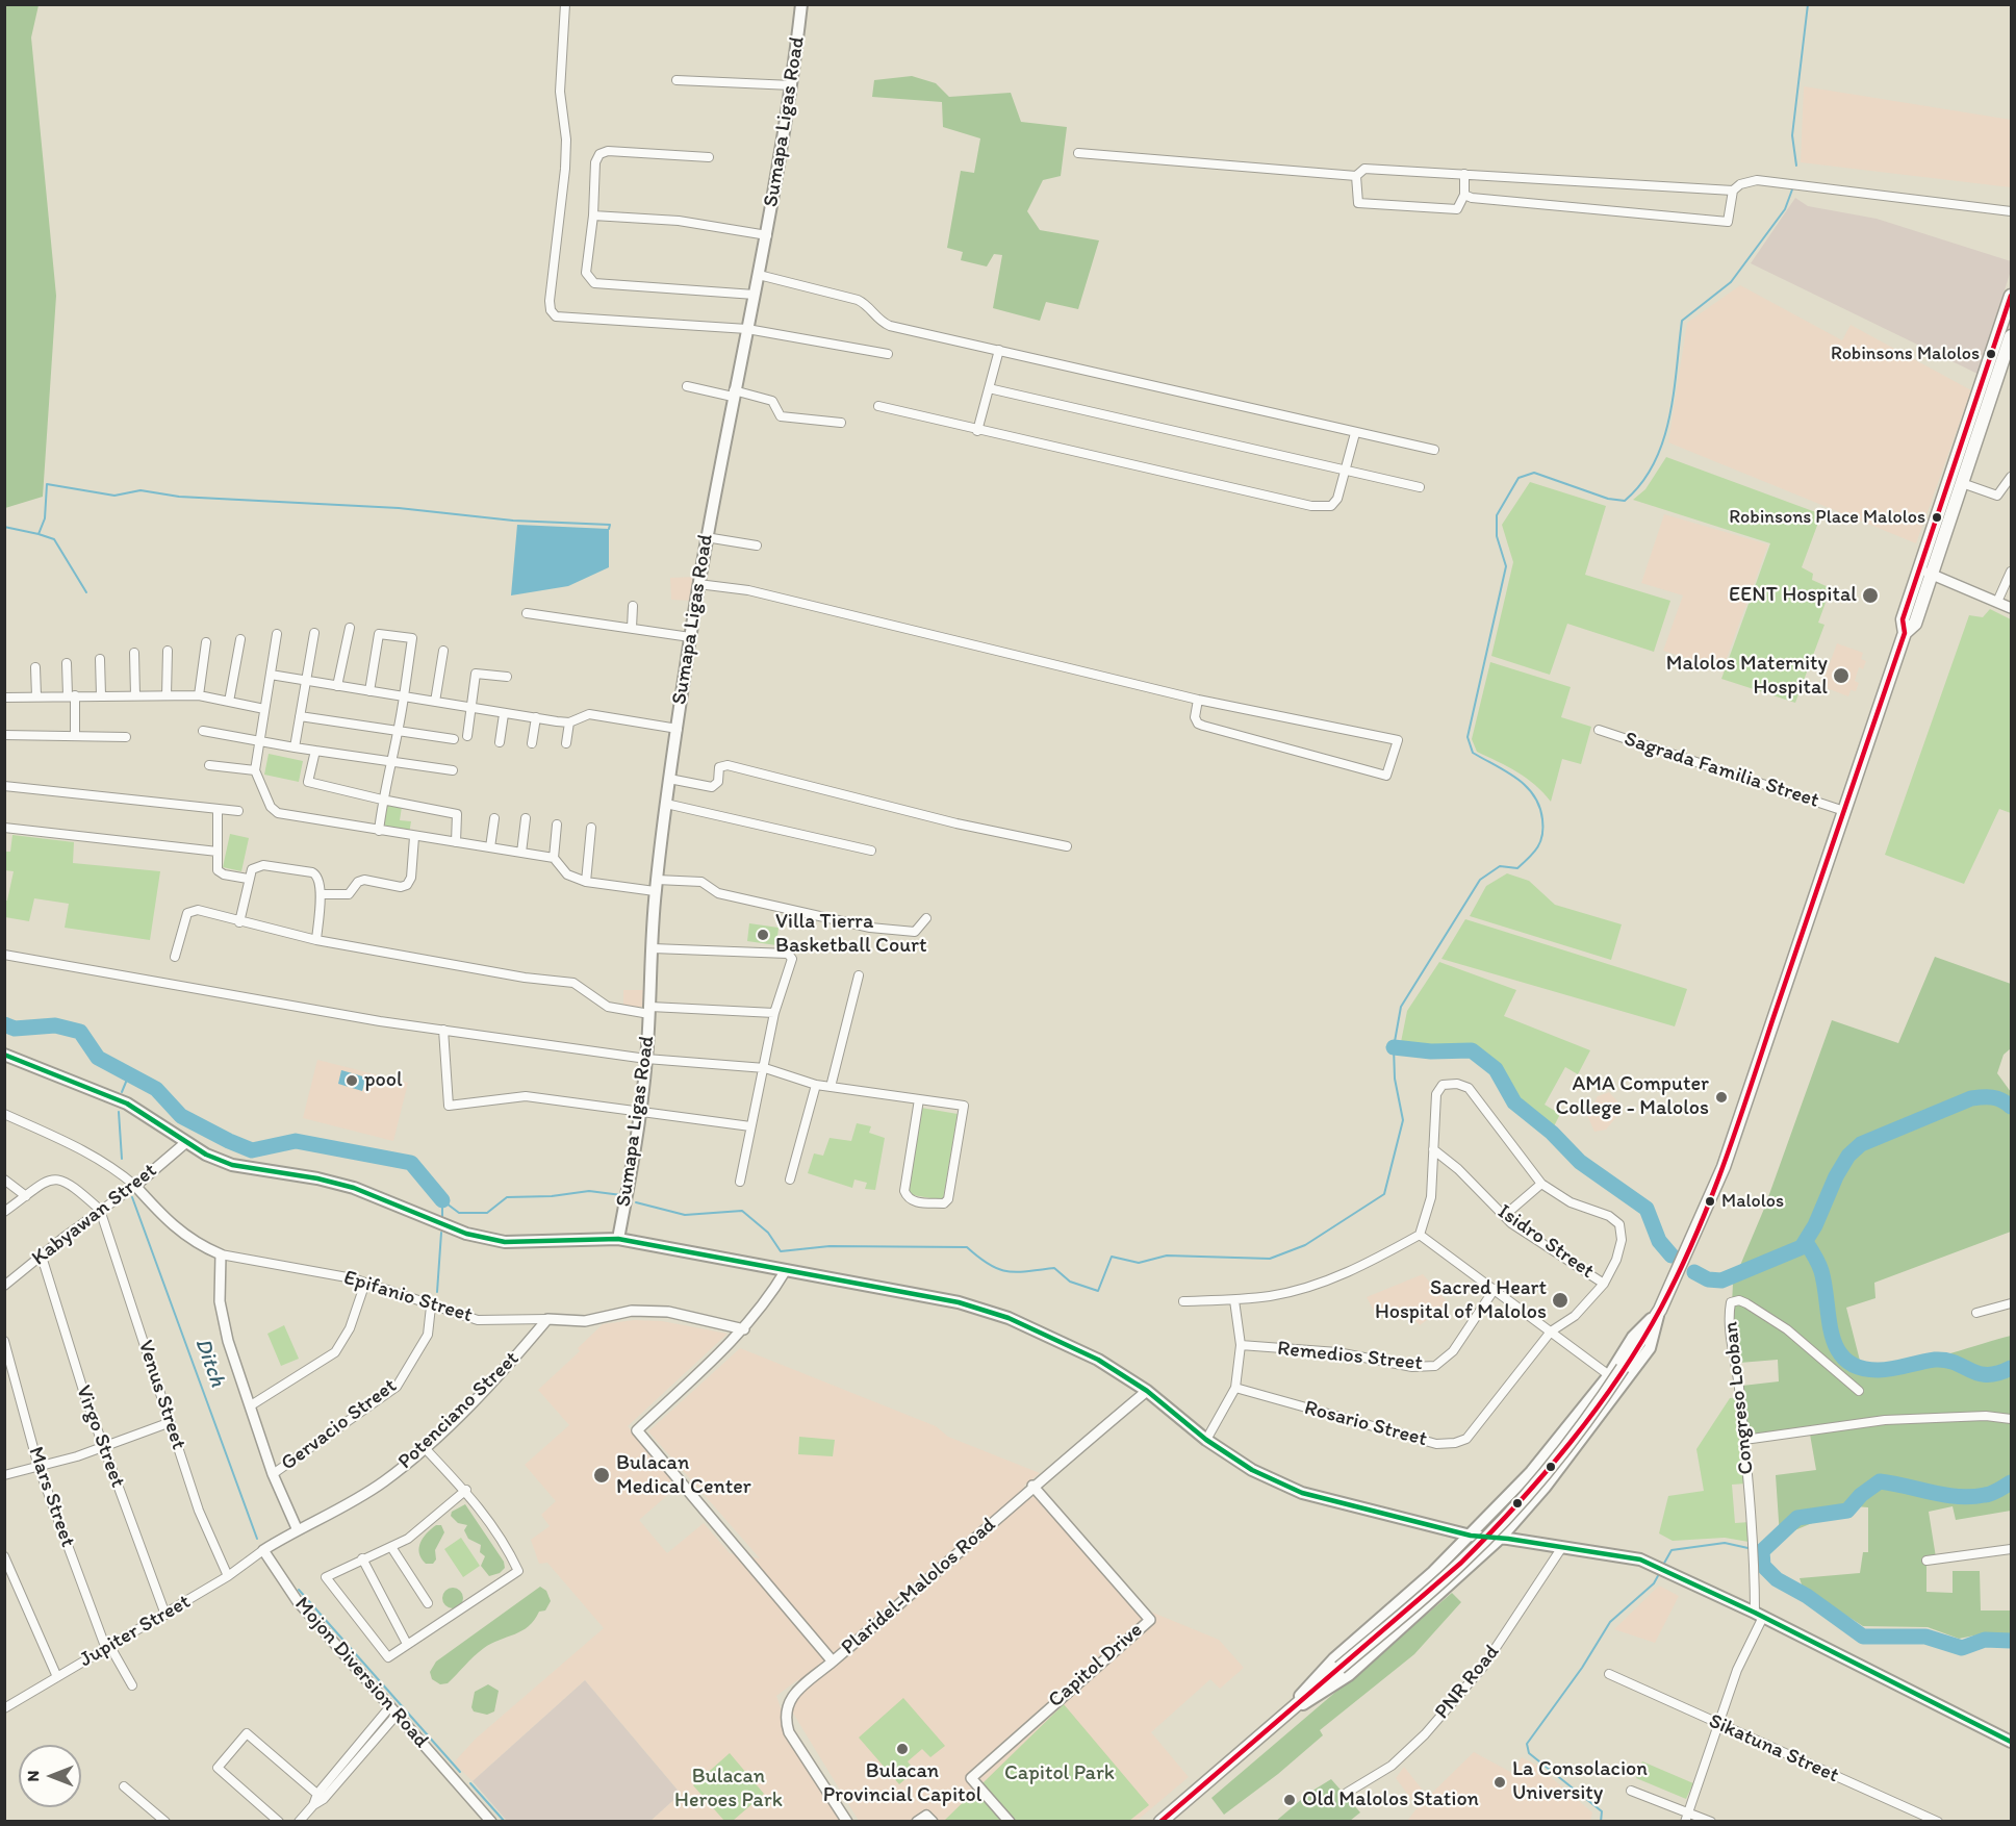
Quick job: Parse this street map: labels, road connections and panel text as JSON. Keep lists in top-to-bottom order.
{
  "streets": {
    "main road": ["Sumapa Ligas Road"],
    "street": [
      "Sagrada Familia Street",
      "Kabyawan Street",
      "Isidro Street",
      "Epifanio Street",
      "Remedios Street",
      "Venus Street",
      "Congreso Looban",
      "Potenciano Street",
      "Rosario Street",
      "Gervacio Street",
      "Virgo Street",
      "Mars Street",
      "Plaridel-Malolos Road",
      "Jupiter Street",
      "Capitol Drive",
      "Mojon Diversion Road",
      "PNR Road",
      "Sikatuna Street"
    ]
  },
  "crossings": [
    ["Kabyawan Street", "Epifanio Street"],
    ["Kabyawan Street", "Venus Street"],
    ["Kabyawan Street", "Virgo Street"],
    ["Isidro Street", "Rosario Street"],
    ["Epifanio Street", "Potenciano Street"],
    ["Epifanio Street", "Gervacio Street"],
    ["Epifanio Street", "Plaridel-Malolos Road"],
    ["Venus Street", "Jupiter Street"],
    ["Virgo Street", "Jupiter Street"],
    ["Mars Street", "Jupiter Street"],
    ["Plaridel-Malolos Road", "Capitol Drive"],
    ["Jupiter Street", "Mojon Diversion Road"]
  ],
  "water": ["Ditch"],
  "parks": ["Capitol Park", "Bulacan Heroes Park"],
  "places": [
    "Robinsons Malolos",
    "Robinsons Place Malolos",
    "EENT Hospital",
    "Malolos Maternity Hospital",
    "Villa Tierra Basketball Court",
    "pool",
    "AMA Computer College - Malolos",
    "Malolos",
    "Sacred Heart Hospital of Malolos",
    "Bulacan Medical Center",
    "Bulacan Provincial Capitol",
    "La Consolacion University",
    "Old Malolos Station"
  ],
  "north": "left"
}
